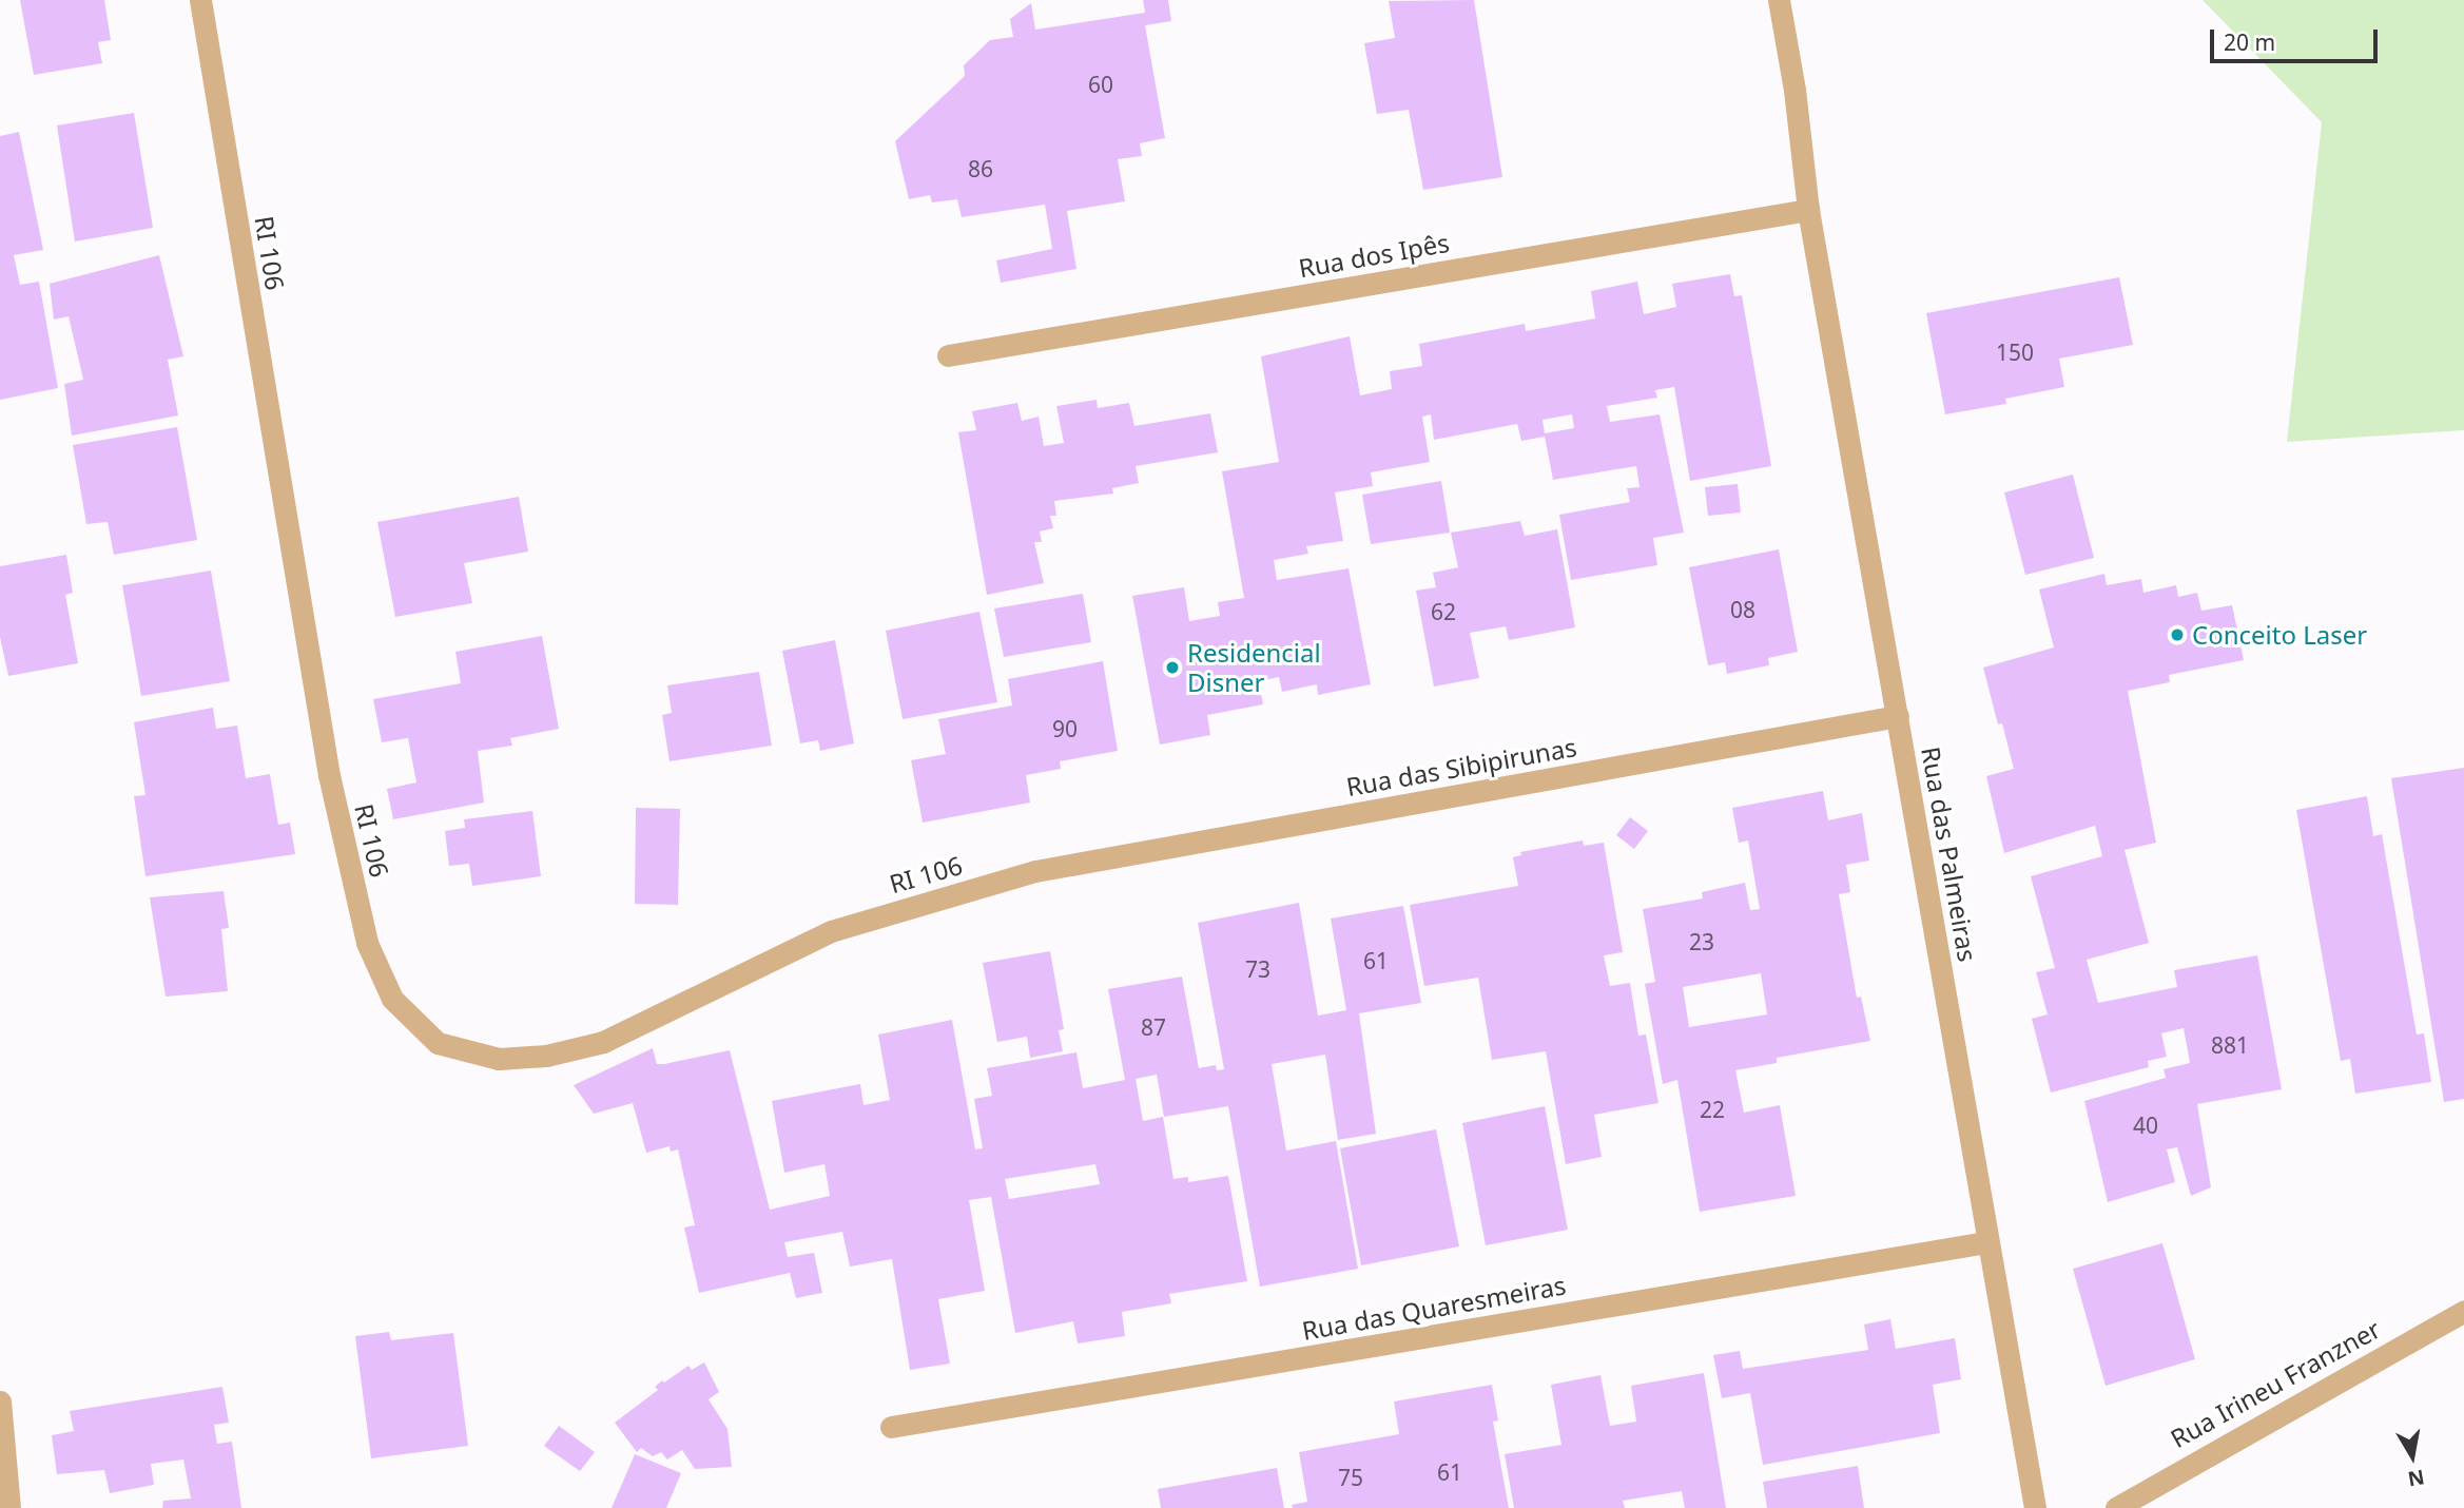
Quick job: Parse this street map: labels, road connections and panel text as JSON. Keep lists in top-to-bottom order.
{
  "streets": {
    "street": [
      "RI 106",
      "Rua dos Ipês",
      "Rua das Sibipirunas",
      "Rua das Palmeiras",
      "Rua das Quaresmeiras",
      "Rua Irineu Franzner"
    ]
  },
  "crossings": [
    ["RI 106", "Rua das Sibipirunas"],
    ["Rua dos Ipês", "Rua das Palmeiras"],
    ["Rua das Sibipirunas", "Rua das Palmeiras"],
    ["Rua das Palmeiras", "Rua das Quaresmeiras"]
  ],
  "places": ["Conceito Laser", "Residencial Disner"],
  "house_numbers": [
    "60",
    "86",
    "150",
    "08",
    "62",
    "90",
    "23",
    "61",
    "73",
    "87",
    "881",
    "22",
    "40",
    "61",
    "75"
  ],
  "scale_bar": "20 m",
  "north": "bottom"
}
